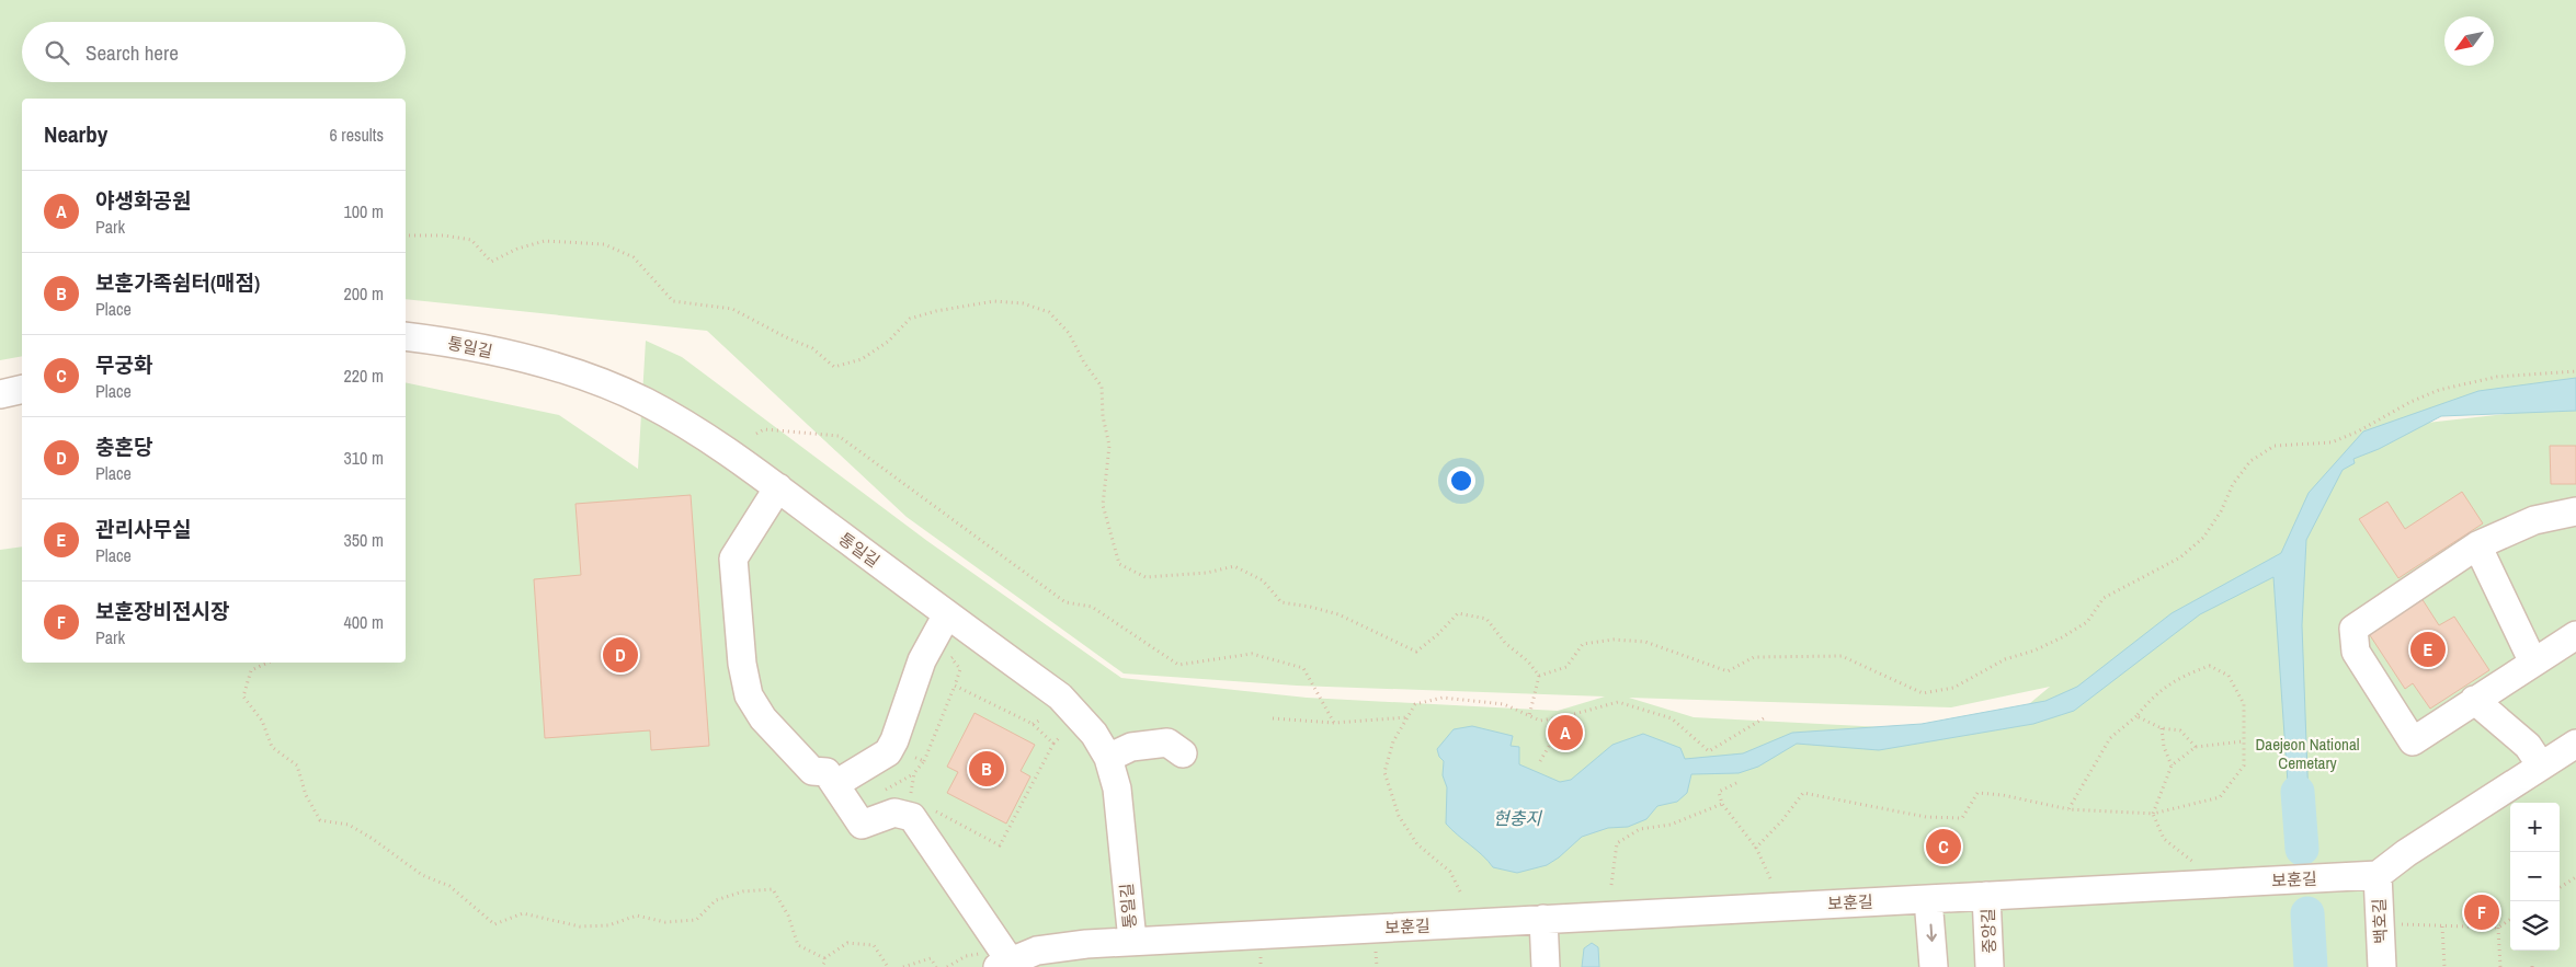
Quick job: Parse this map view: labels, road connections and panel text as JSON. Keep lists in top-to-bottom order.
{
  "streets": {
    "lane": [
      "통일길",
      "보훈길",
      "백호길",
      "중앙길"
    ]
  },
  "crossings": [
    ["통일길", "보훈길"],
    ["보훈길", "백호길"],
    ["보훈길", "중앙길"]
  ],
  "water": ["현충지"],
  "parks": ["Daejeon National Cemetary"],
  "north": "bottom left",
  "page": {
    "search": "Search here",
    "heading": ["Nearby", "6 results"],
    "list": [
      {
        "mark": "A",
        "name": "야생화공원",
        "note": "Park",
        "value": "100 m"
      },
      {
        "mark": "B",
        "name": "보훈가족쉼터(매점)",
        "note": "Place",
        "value": "200 m"
      },
      {
        "mark": "C",
        "name": "무궁화",
        "note": "Place",
        "value": "220 m"
      },
      {
        "mark": "D",
        "name": "충혼당",
        "note": "Place",
        "value": "310 m"
      },
      {
        "mark": "E",
        "name": "관리사무실",
        "note": "Place",
        "value": "350 m"
      },
      {
        "mark": "F",
        "name": "보훈장비전시장",
        "note": "Park",
        "value": "400 m"
      }
    ],
    "pins": [
      "E",
      "D",
      "A",
      "B",
      "C",
      "F"
    ],
    "map_buttons": ["+", "−"]
  }
}
